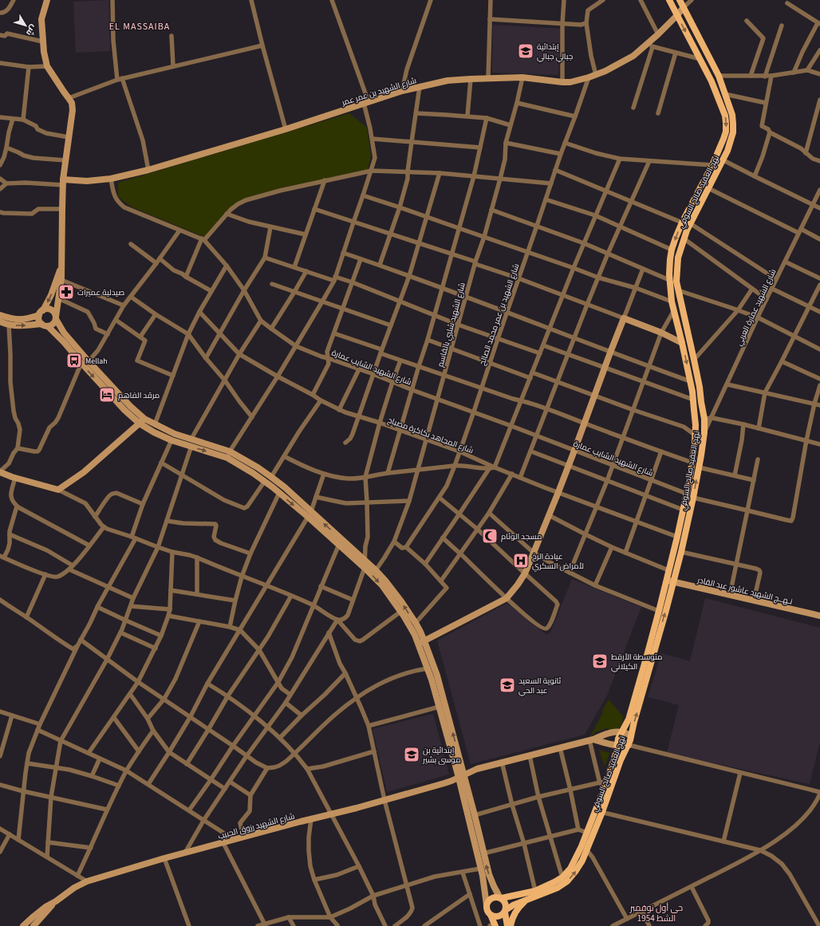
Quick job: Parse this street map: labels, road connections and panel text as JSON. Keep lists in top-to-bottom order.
{
  "streets": {
    "main road": ["نهج العقيد صالح السوفي"],
    "street": [
      "شارع الشهيد بن عمر عمر",
      "شارع الشهيد عمارة العربي",
      "شارع الشهيد بن عمر محمد الصالح",
      "شارع الشهيد شلبي بالقاسم",
      "شارع الشهيد الشايب عمارة",
      "شارع المجاهد بكاكرة مصباح",
      "نـهــج الشهيد عاشور عبد القادر",
      "شارع الشهيد رزوق الحبيب"
    ]
  },
  "crossings": [
    ["شارع الشهيد بن عمر عمر", "نهج العقيد صالح السوفي"],
    ["شارع الشهيد بن عمر عمر", "شارع الشهيد بن عمر محمد الصالح"],
    ["شارع الشهيد بن عمر عمر", "شارع الشهيد شلبي بالقاسم"],
    ["شارع الشهيد بن عمر عمر", "شارع الشهيد الشايب عمارة"],
    ["نهج العقيد صالح السوفي", "شارع الشهيد عمارة العربي"],
    ["نهج العقيد صالح السوفي", "شارع الشهيد الشايب عمارة"],
    ["نهج العقيد صالح السوفي", "شارع المجاهد بكاكرة مصباح"],
    ["نهج العقيد صالح السوفي", "نـهــج الشهيد عاشور عبد القادر"],
    ["نهج العقيد صالح السوفي", "شارع الشهيد رزوق الحبيب"],
    ["شارع الشهيد بن عمر محمد الصالح", "شارع الشهيد الشايب عمارة"],
    ["شارع الشهيد بن عمر محمد الصالح", "شارع المجاهد بكاكرة مصباح"],
    ["شارع الشهيد شلبي بالقاسم", "شارع الشهيد الشايب عمارة"],
    ["شارع الشهيد شلبي بالقاسم", "شارع المجاهد بكاكرة مصباح"]
  ],
  "districts": ["EL MASSAIBA", "حي أول نوفمبر 1954 الشط"],
  "places": {
    "school or university": [
      "إبتدائية جبالي جبالي",
      "متوسطة الأرقط الكيلاني",
      "ثانوية السعيد عبد الحي",
      "إبتدائية بن موسى بشير"
    ],
    "pharmacy": ["صيدلية عميرات"],
    "bus stop": ["Mellah"],
    "hotel": ["مرقد الفاهم"],
    "mosque": ["مسجد الوئام"],
    "hospital": ["عيادة الرخ لأمراض السكري"]
  },
  "north": "bottom right"
}
